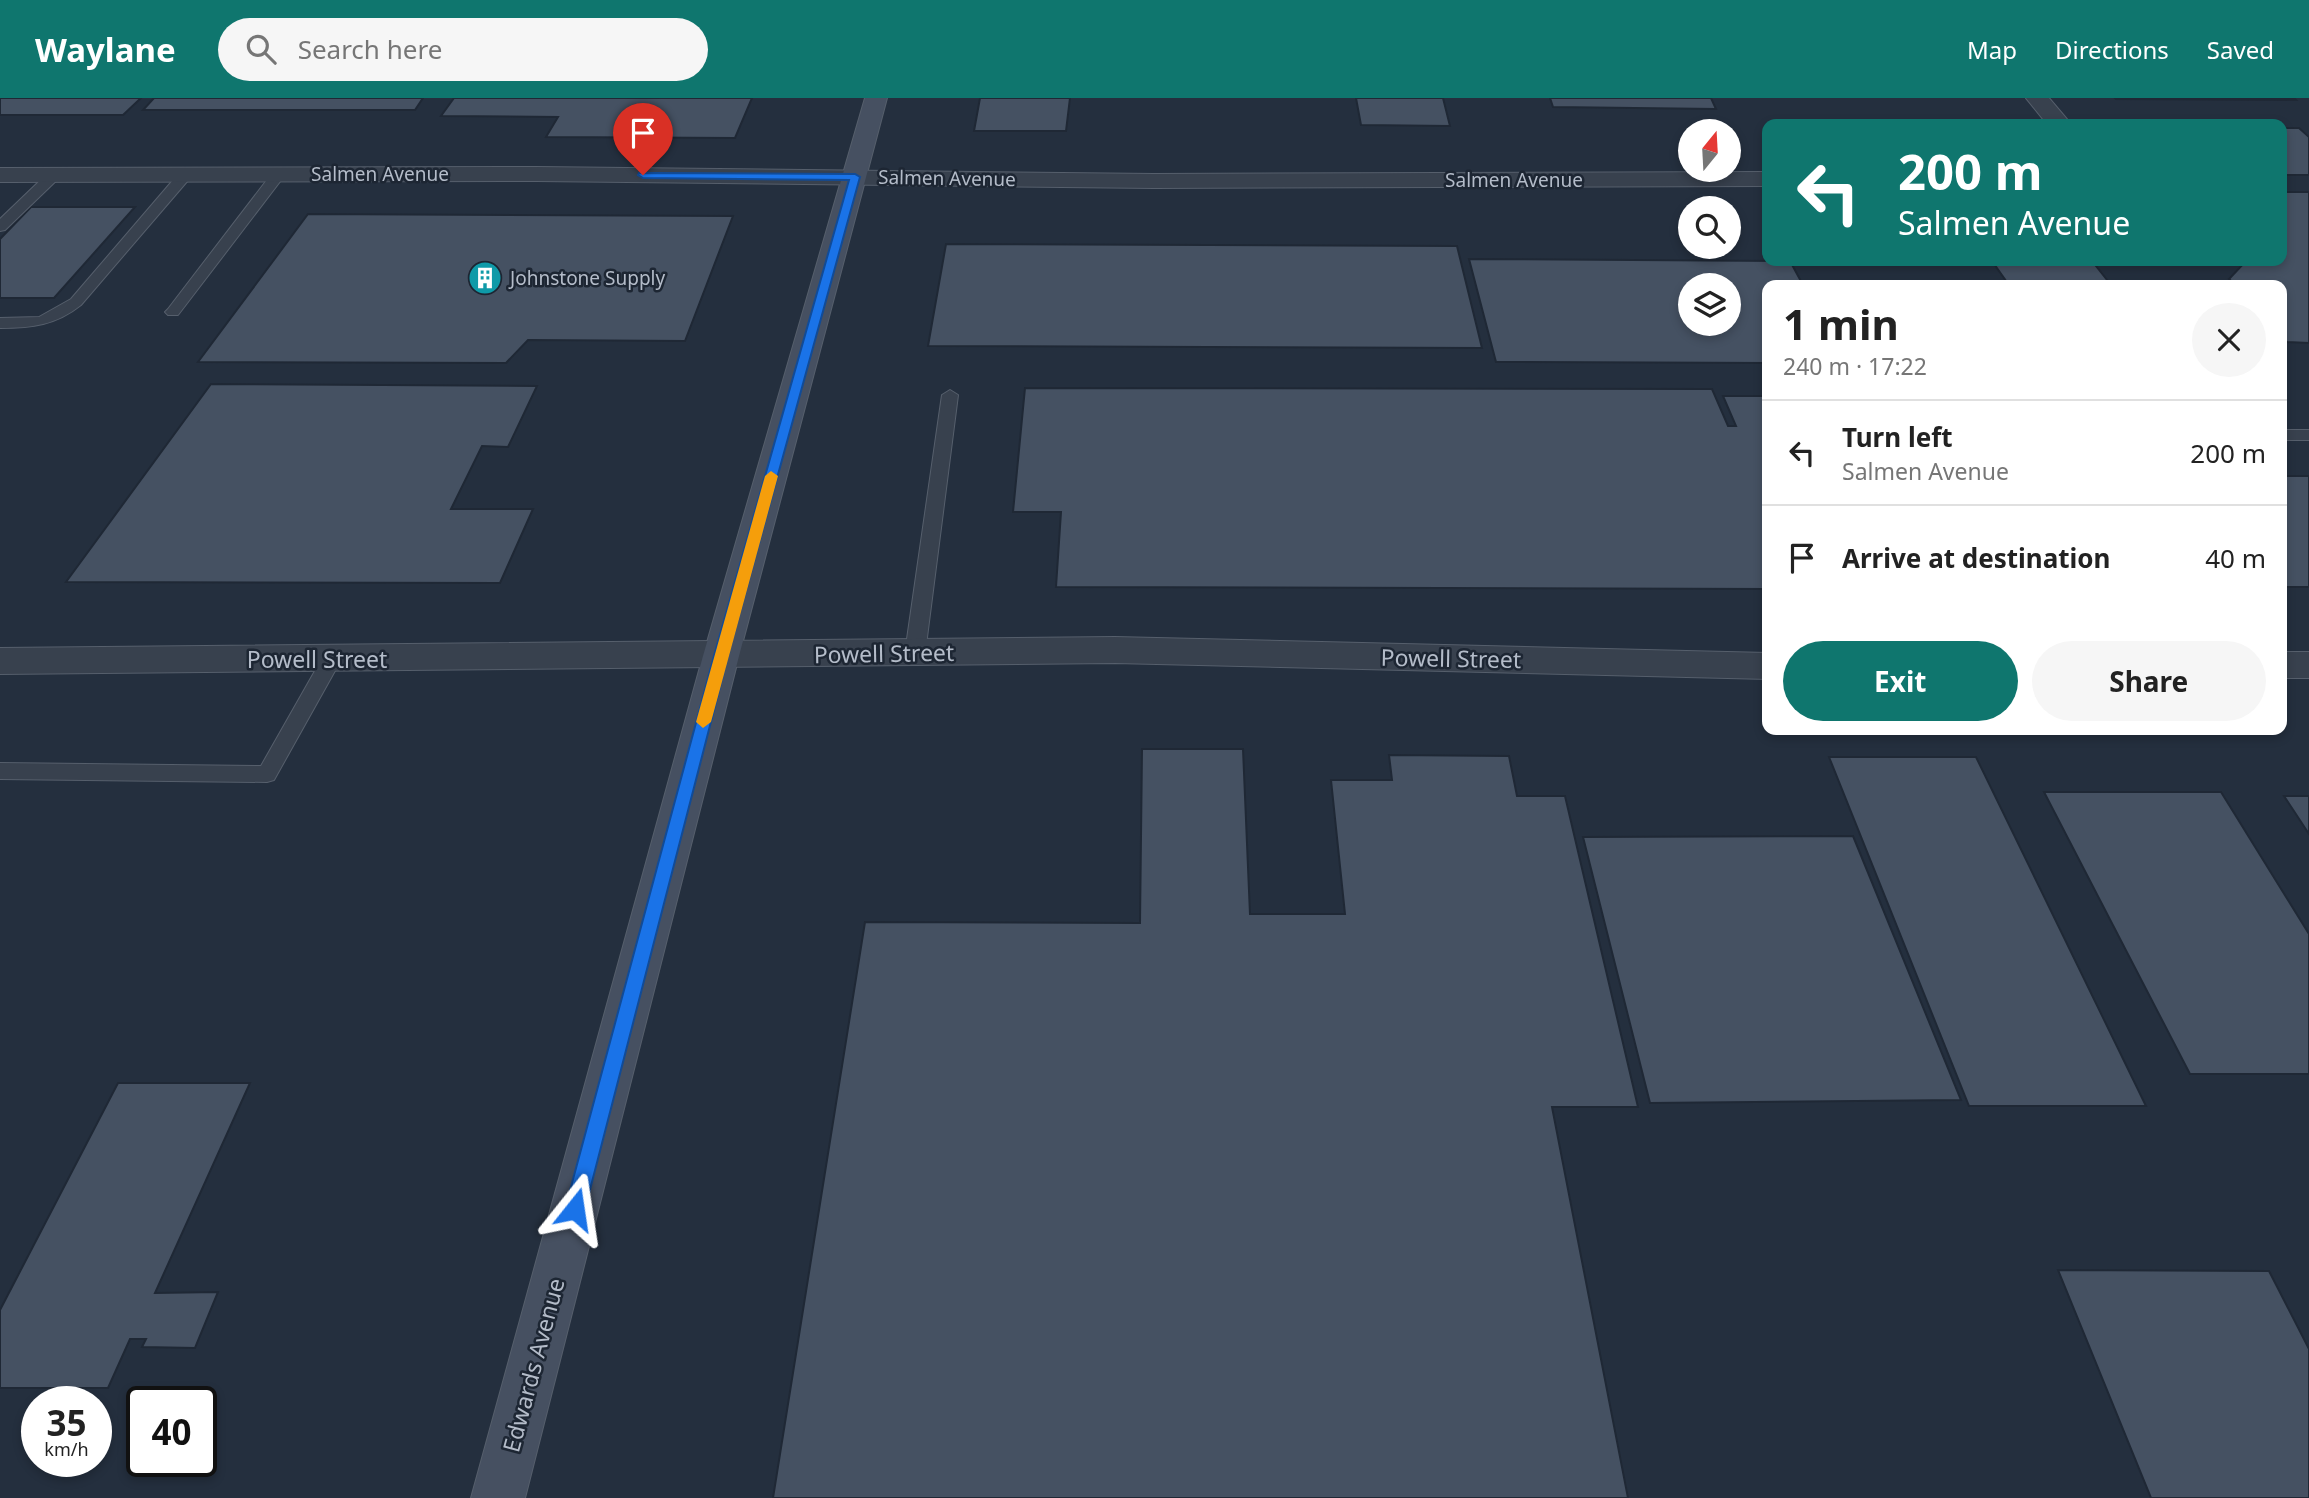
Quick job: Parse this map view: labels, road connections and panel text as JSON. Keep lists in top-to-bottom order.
{
  "streets": {
    "street": ["Salmen Avenue", "Powell Street", "Edwards Avenue"]
  },
  "crossings": [
    ["Salmen Avenue", "Edwards Avenue"],
    ["Powell Street", "Edwards Avenue"]
  ],
  "places": {
    "building": ["Johnstone Supply"]
  },
  "north": "top",
  "page": {
    "header": "Waylane",
    "search": "Search here",
    "nav": ["Map", "Directions", "Saved"],
    "turn": ["200 m", "Salmen Avenue"],
    "heading": ["1 min", "240 m · 17:22"],
    "list": [
      {
        "name": "Turn left",
        "note": "Salmen Avenue",
        "value": "200 m"
      },
      {
        "name": "Arrive at destination",
        "value": "40 m"
      }
    ],
    "buttons": ["Exit", "Share"],
    "speed": "35 km/h",
    "limit": "40"
  }
}
